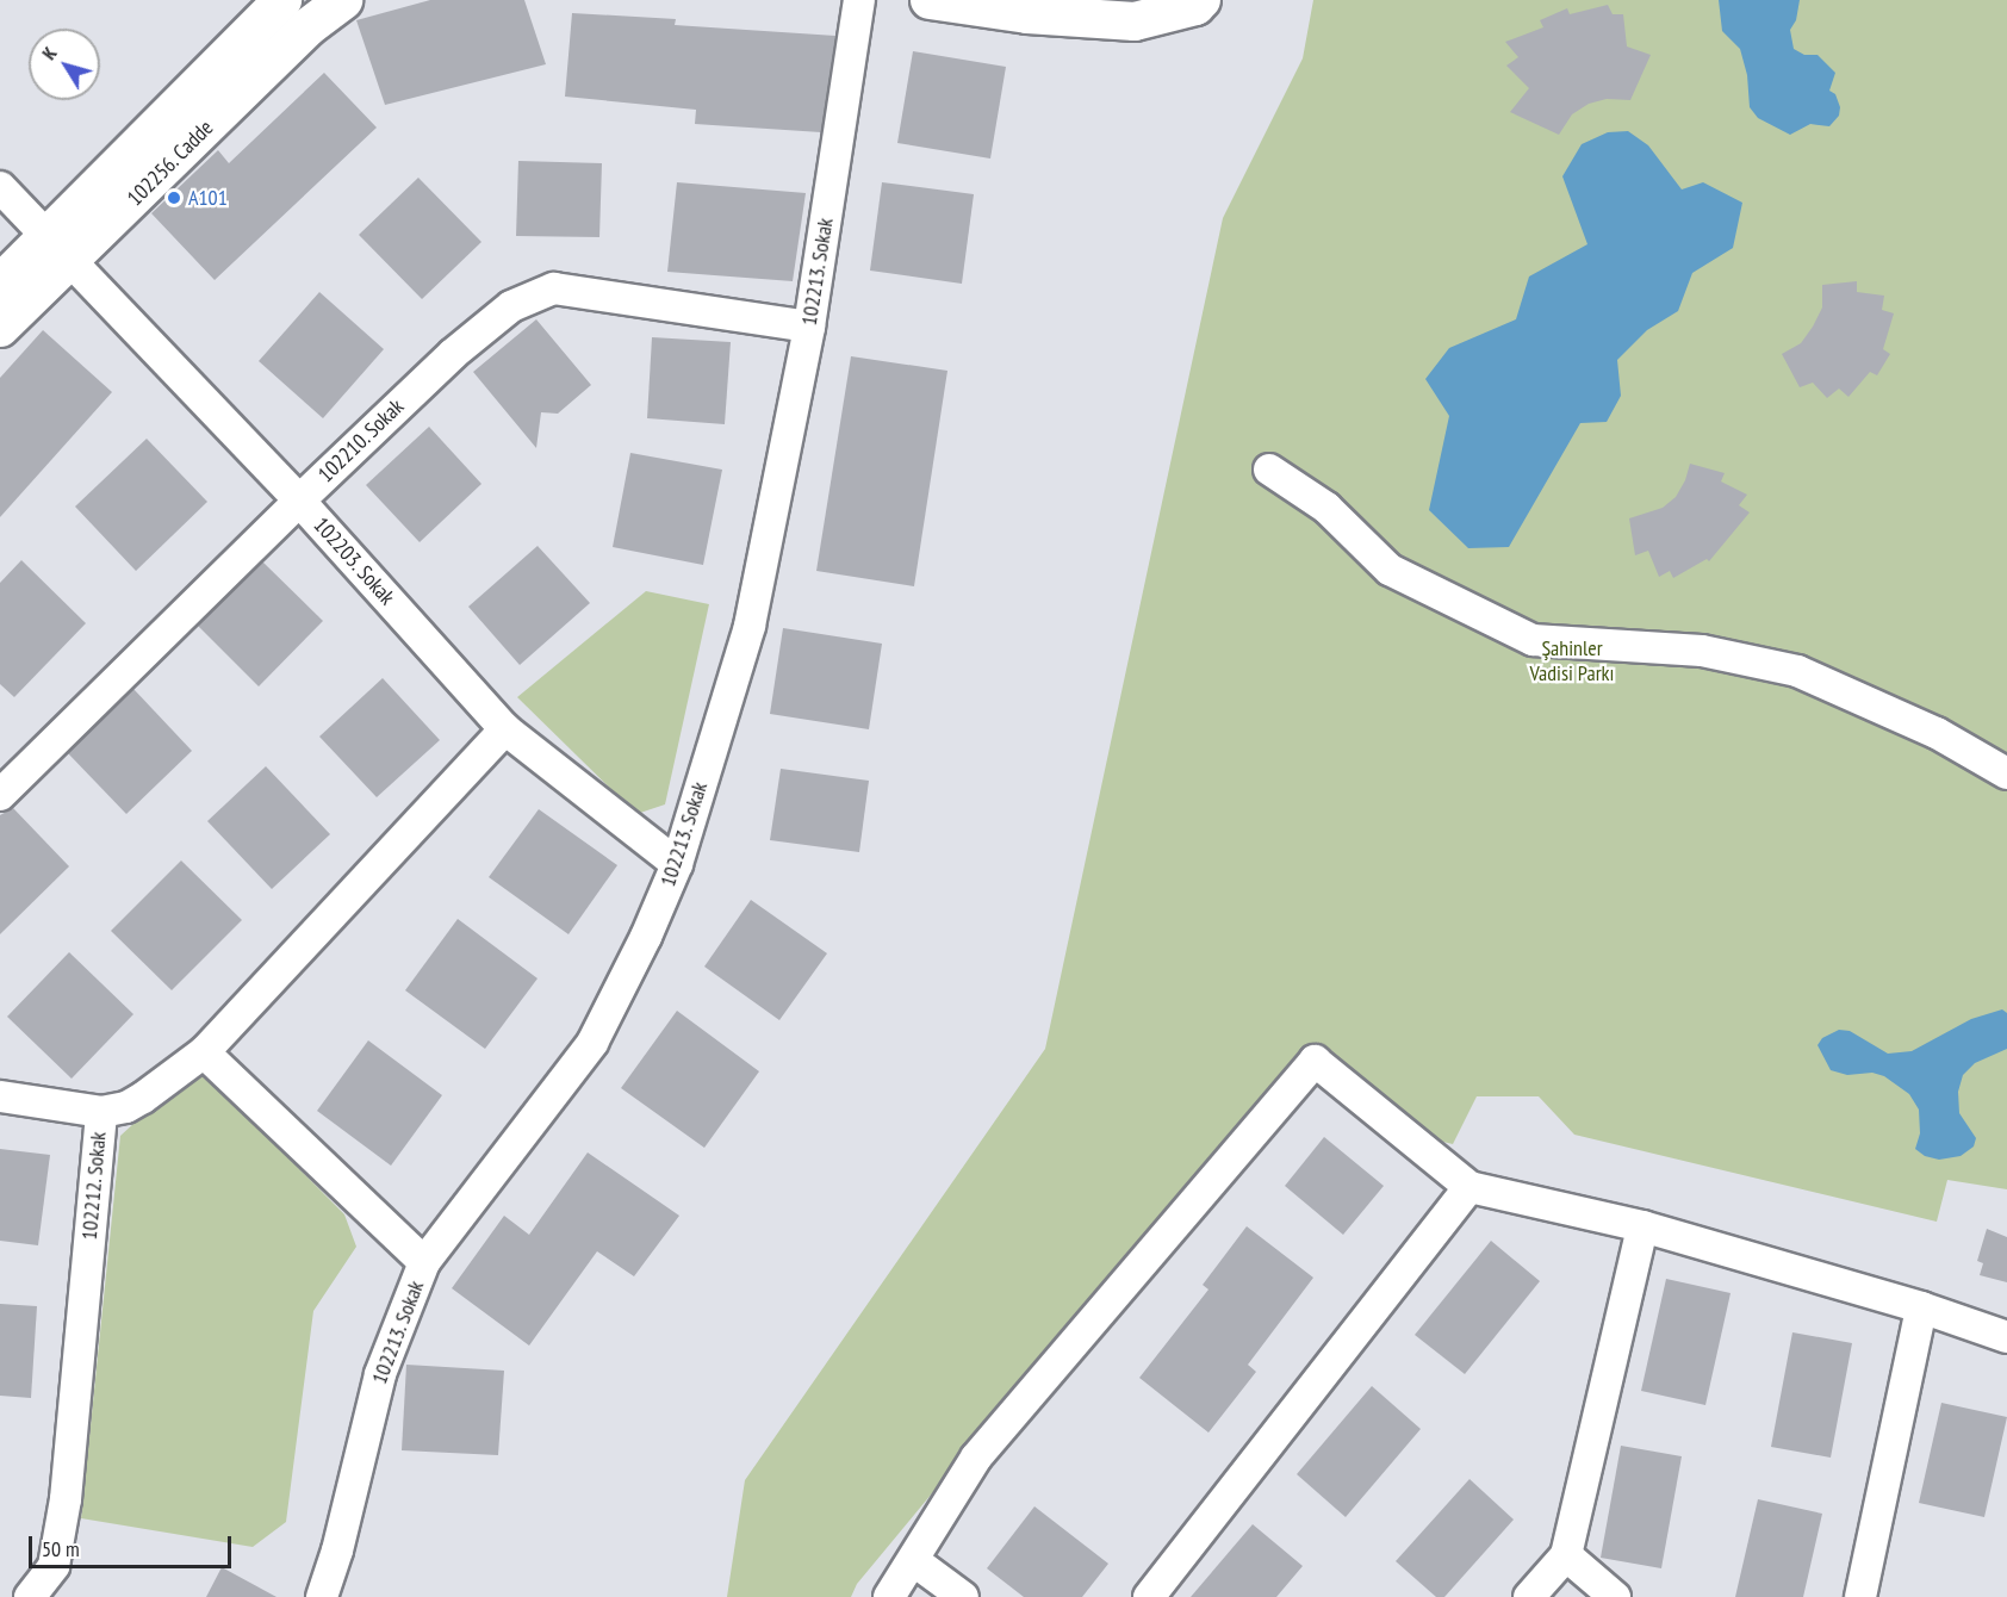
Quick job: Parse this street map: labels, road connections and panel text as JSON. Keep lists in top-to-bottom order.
{
  "streets": {
    "street": [
      "102256. Cadde",
      "102213. Sokak",
      "102210. Sokak",
      "102203. Sokak",
      "102212. Sokak"
    ]
  },
  "crossings": [
    ["102256. Cadde", "102203. Sokak"],
    ["102213. Sokak", "102210. Sokak"],
    ["102213. Sokak", "102203. Sokak"],
    ["102210. Sokak", "102203. Sokak"],
    ["102203. Sokak", "102212. Sokak"]
  ],
  "parks": ["Şahinler Vadisi Parkı"],
  "places": ["A101"],
  "scale_bar": "50 m",
  "north": "top left"
}
